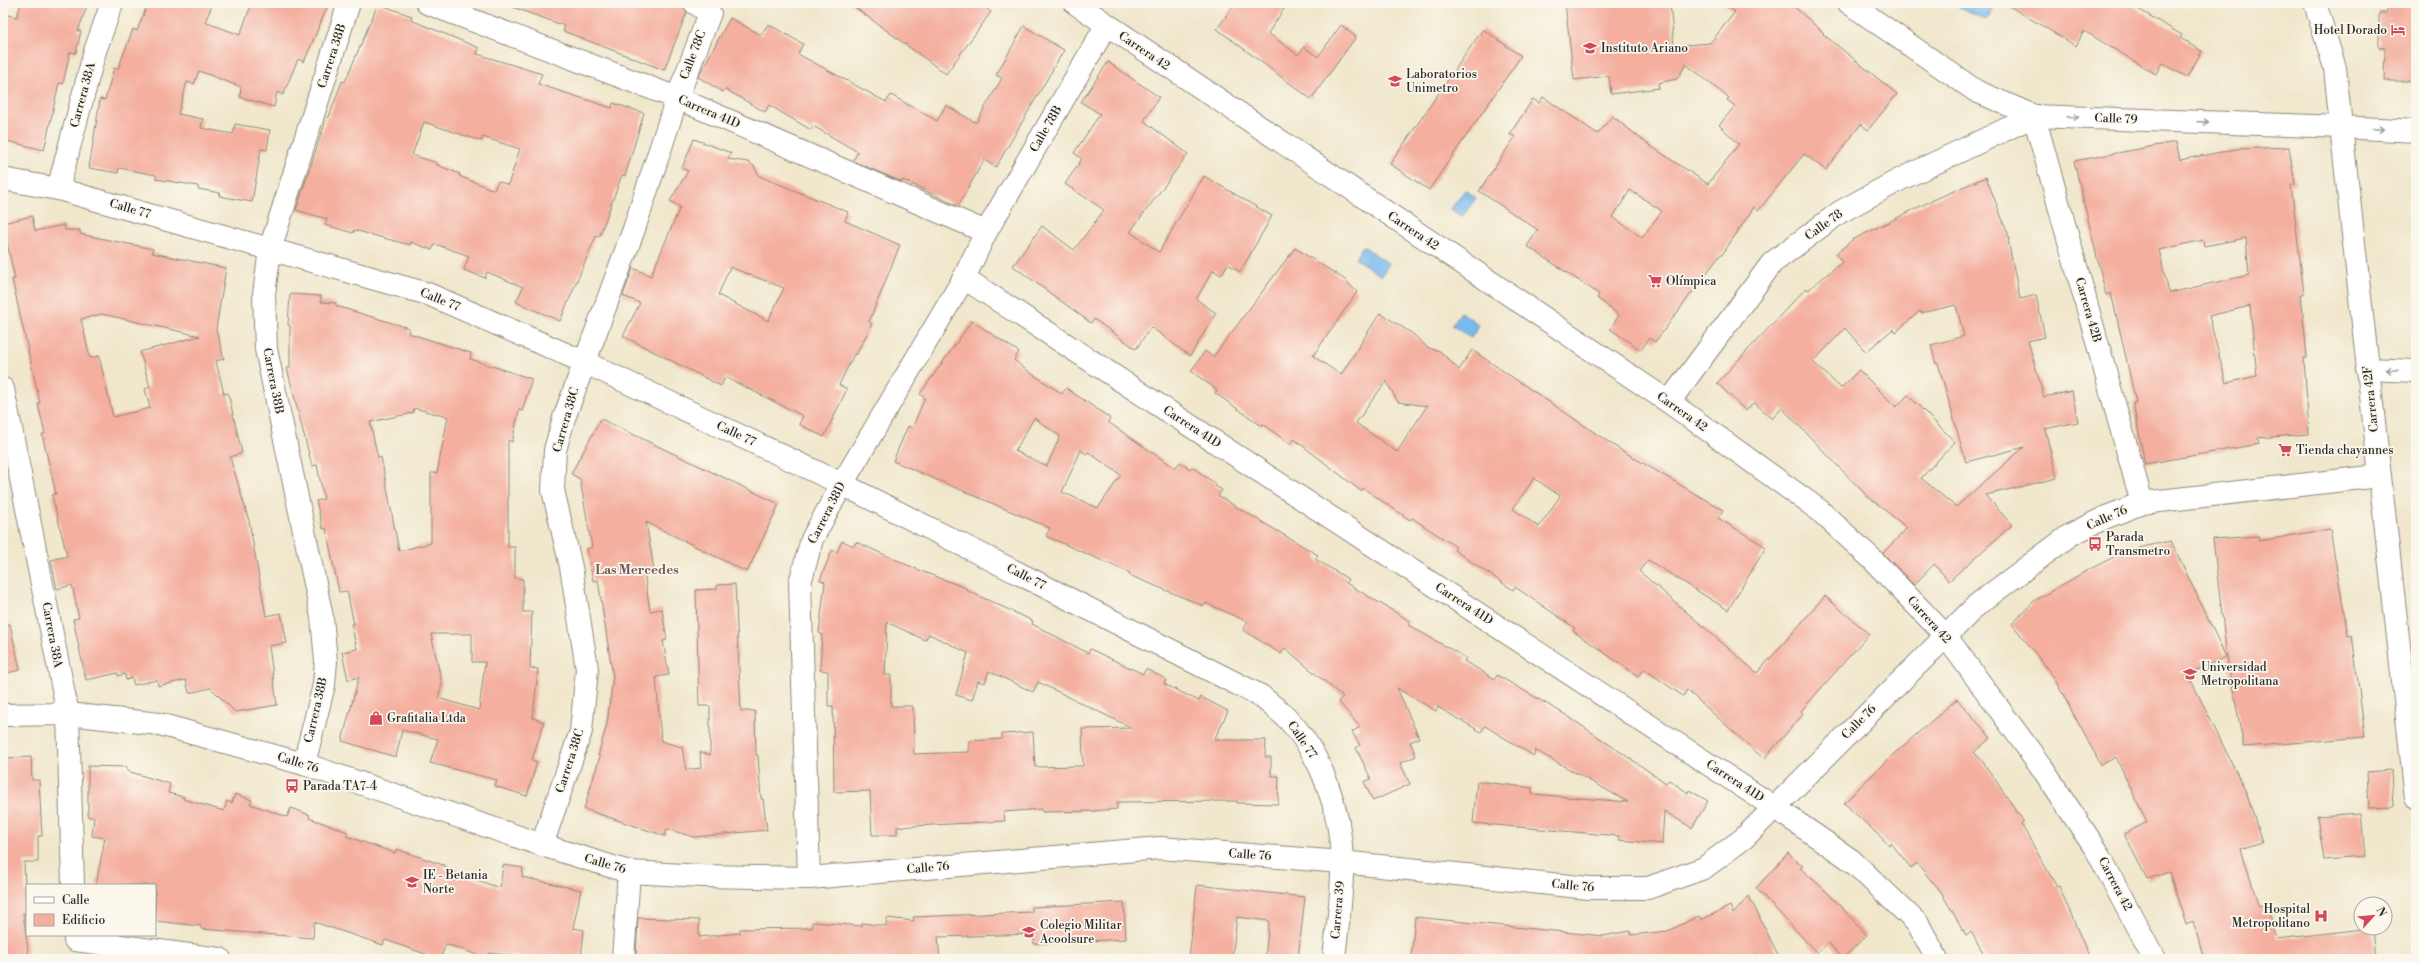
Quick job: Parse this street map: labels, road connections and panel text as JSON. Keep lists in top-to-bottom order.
{
  "streets": {
    "street": [
      "Carrera 42",
      "Calle 78C",
      "Carrera 38B",
      "Carrera 38A",
      "Carrera 41D",
      "Calle 79",
      "Calle 78B",
      "Calle 77",
      "Calle 78",
      "Carrera 42B",
      "Carrera 42F",
      "Carrera 38C",
      "Carrera 38D",
      "Calle 76",
      "Carrera 39"
    ]
  },
  "crossings": [
    ["Carrera 42", "Calle 78B"],
    ["Carrera 42", "Calle 78"],
    ["Carrera 42", "Calle 76"],
    ["Calle 78C", "Carrera 41D"],
    ["Calle 78C", "Carrera 38C"],
    ["Carrera 38B", "Calle 77"],
    ["Carrera 38B", "Calle 76"],
    ["Carrera 38A", "Calle 77"],
    ["Carrera 38A", "Calle 76"],
    ["Carrera 41D", "Calle 78B"],
    ["Carrera 41D", "Carrera 38C"],
    ["Carrera 41D", "Carrera 38D"],
    ["Carrera 41D", "Calle 76"],
    ["Calle 79", "Calle 78"],
    ["Calle 79", "Carrera 42B"],
    ["Calle 79", "Carrera 42F"],
    ["Calle 78B", "Carrera 38D"],
    ["Calle 77", "Carrera 38C"],
    ["Calle 77", "Carrera 38D"],
    ["Calle 77", "Calle 76"],
    ["Calle 77", "Carrera 39"],
    ["Calle 78", "Carrera 42B"],
    ["Carrera 42B", "Calle 76"],
    ["Carrera 42F", "Calle 76"],
    ["Carrera 38C", "Calle 76"],
    ["Carrera 38D", "Calle 76"],
    ["Calle 76", "Carrera 39"]
  ],
  "one_way": ["Calle 79"],
  "districts": ["Las Mercedes"],
  "places": {
    "hotel": ["Hotel Dorado"],
    "school or university": [
      "Instituto Ariano",
      "Laboratorios Unimetro",
      "Universidad Metropolitana",
      "IE - Betania Norte",
      "Colegio Militar Acoolsure"
    ],
    "supermarket": ["Olímpica", "Tienda chayannes"],
    "bus stop": ["Parada Transmetro", "Parada TA7-4"],
    "shop": ["Grafitalia Ltda"],
    "hospital": ["Hospital Metropolitano"]
  },
  "legend": ["Calle", "Edificio"],
  "north": "top right"
}
